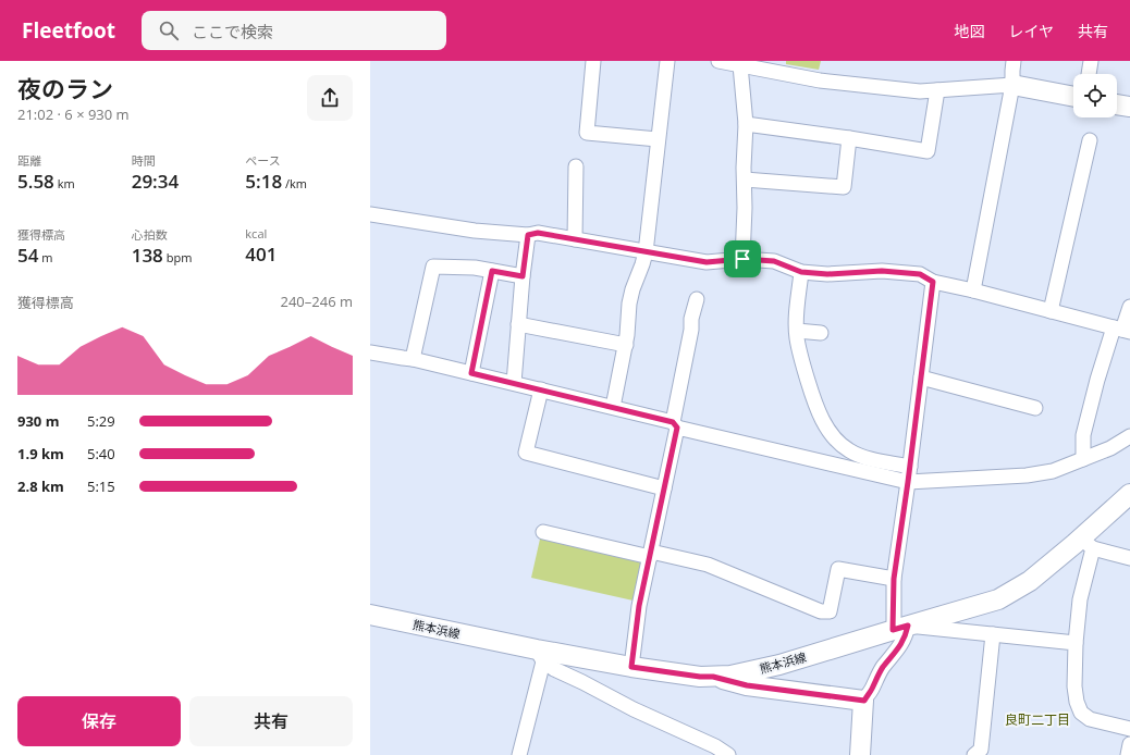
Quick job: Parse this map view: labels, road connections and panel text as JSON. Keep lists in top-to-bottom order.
{
  "streets": {
    "main road": ["熊本浜線"]
  },
  "districts": ["良町二丁目"],
  "page": {
    "header": "Fleetfoot",
    "search": "ここで検索",
    "nav": ["地図", "レイヤ", "共有"],
    "heading": ["夜のラン", "21:02 · 6 × 930 m"],
    "stats": [
      ["距離", "5.58 km"],
      ["時間", "29:34"],
      ["ペース", "5:18 /km"],
      ["獲得標高", "54 m"],
      ["心拍数", "138 bpm"],
      ["kcal", "401"]
    ],
    "chart": ["獲得標高", "240–246 m"],
    "list": [
      {
        "name": "930 m",
        "note": "5:29"
      },
      {
        "name": "1.9 km",
        "note": "5:40"
      },
      {
        "name": "2.8 km",
        "note": "5:15"
      }
    ],
    "buttons": ["保存", "共有"]
  }
}
